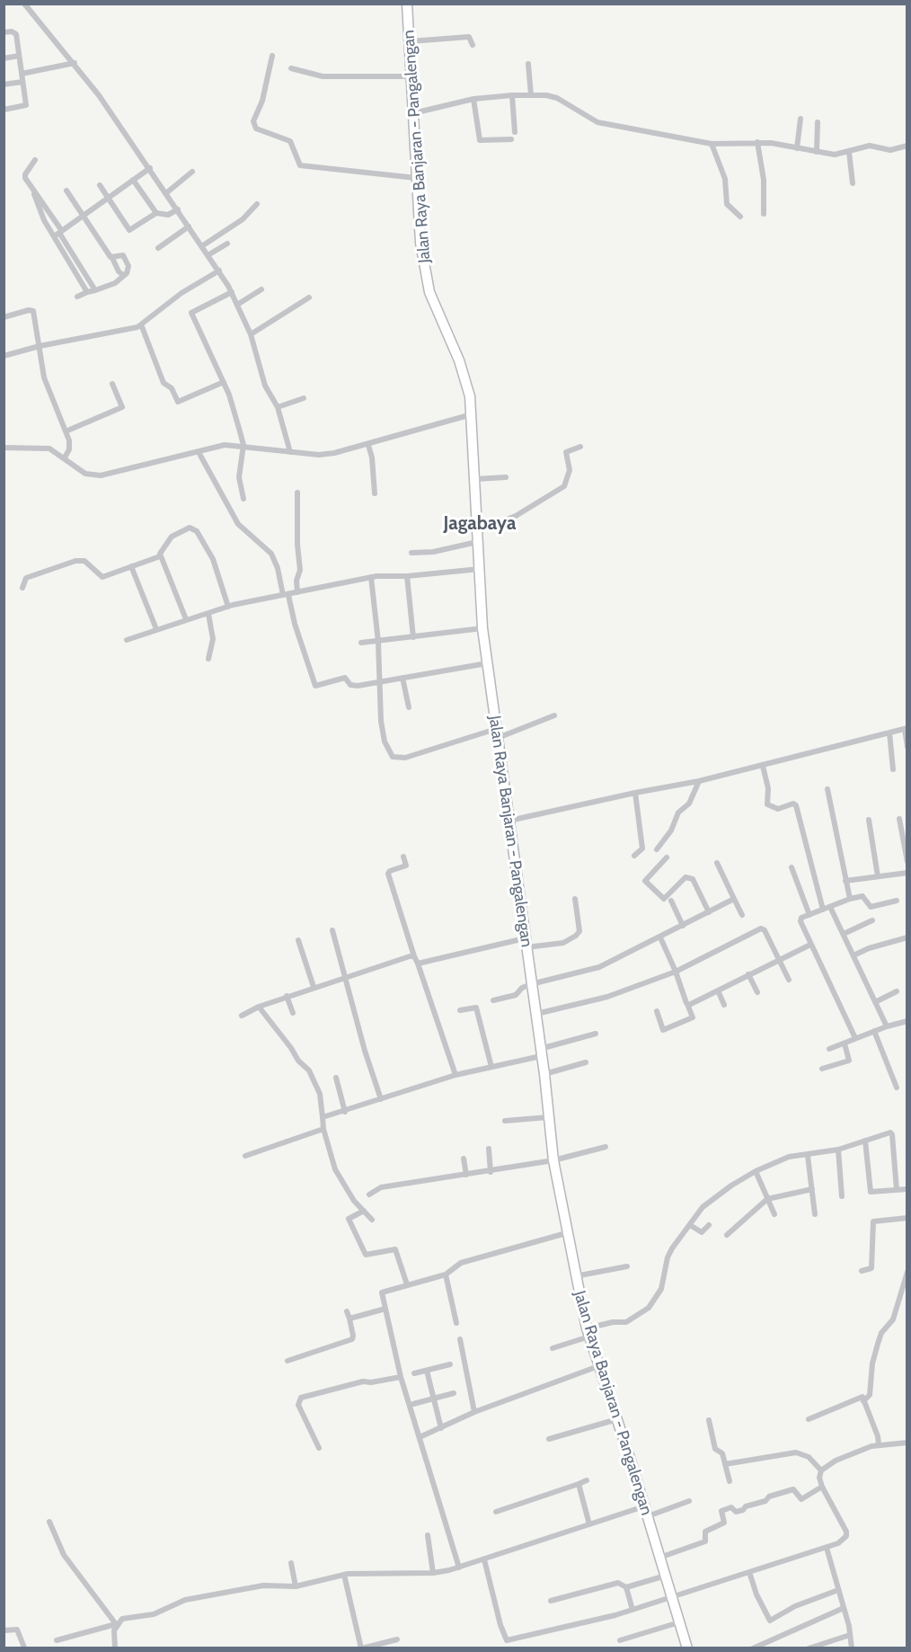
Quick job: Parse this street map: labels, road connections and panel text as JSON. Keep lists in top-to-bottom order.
{
  "streets": {
    "main road": ["Jalan Raya Banjaran - Pangalengan"]
  },
  "districts": ["Jagabaya"]
}
